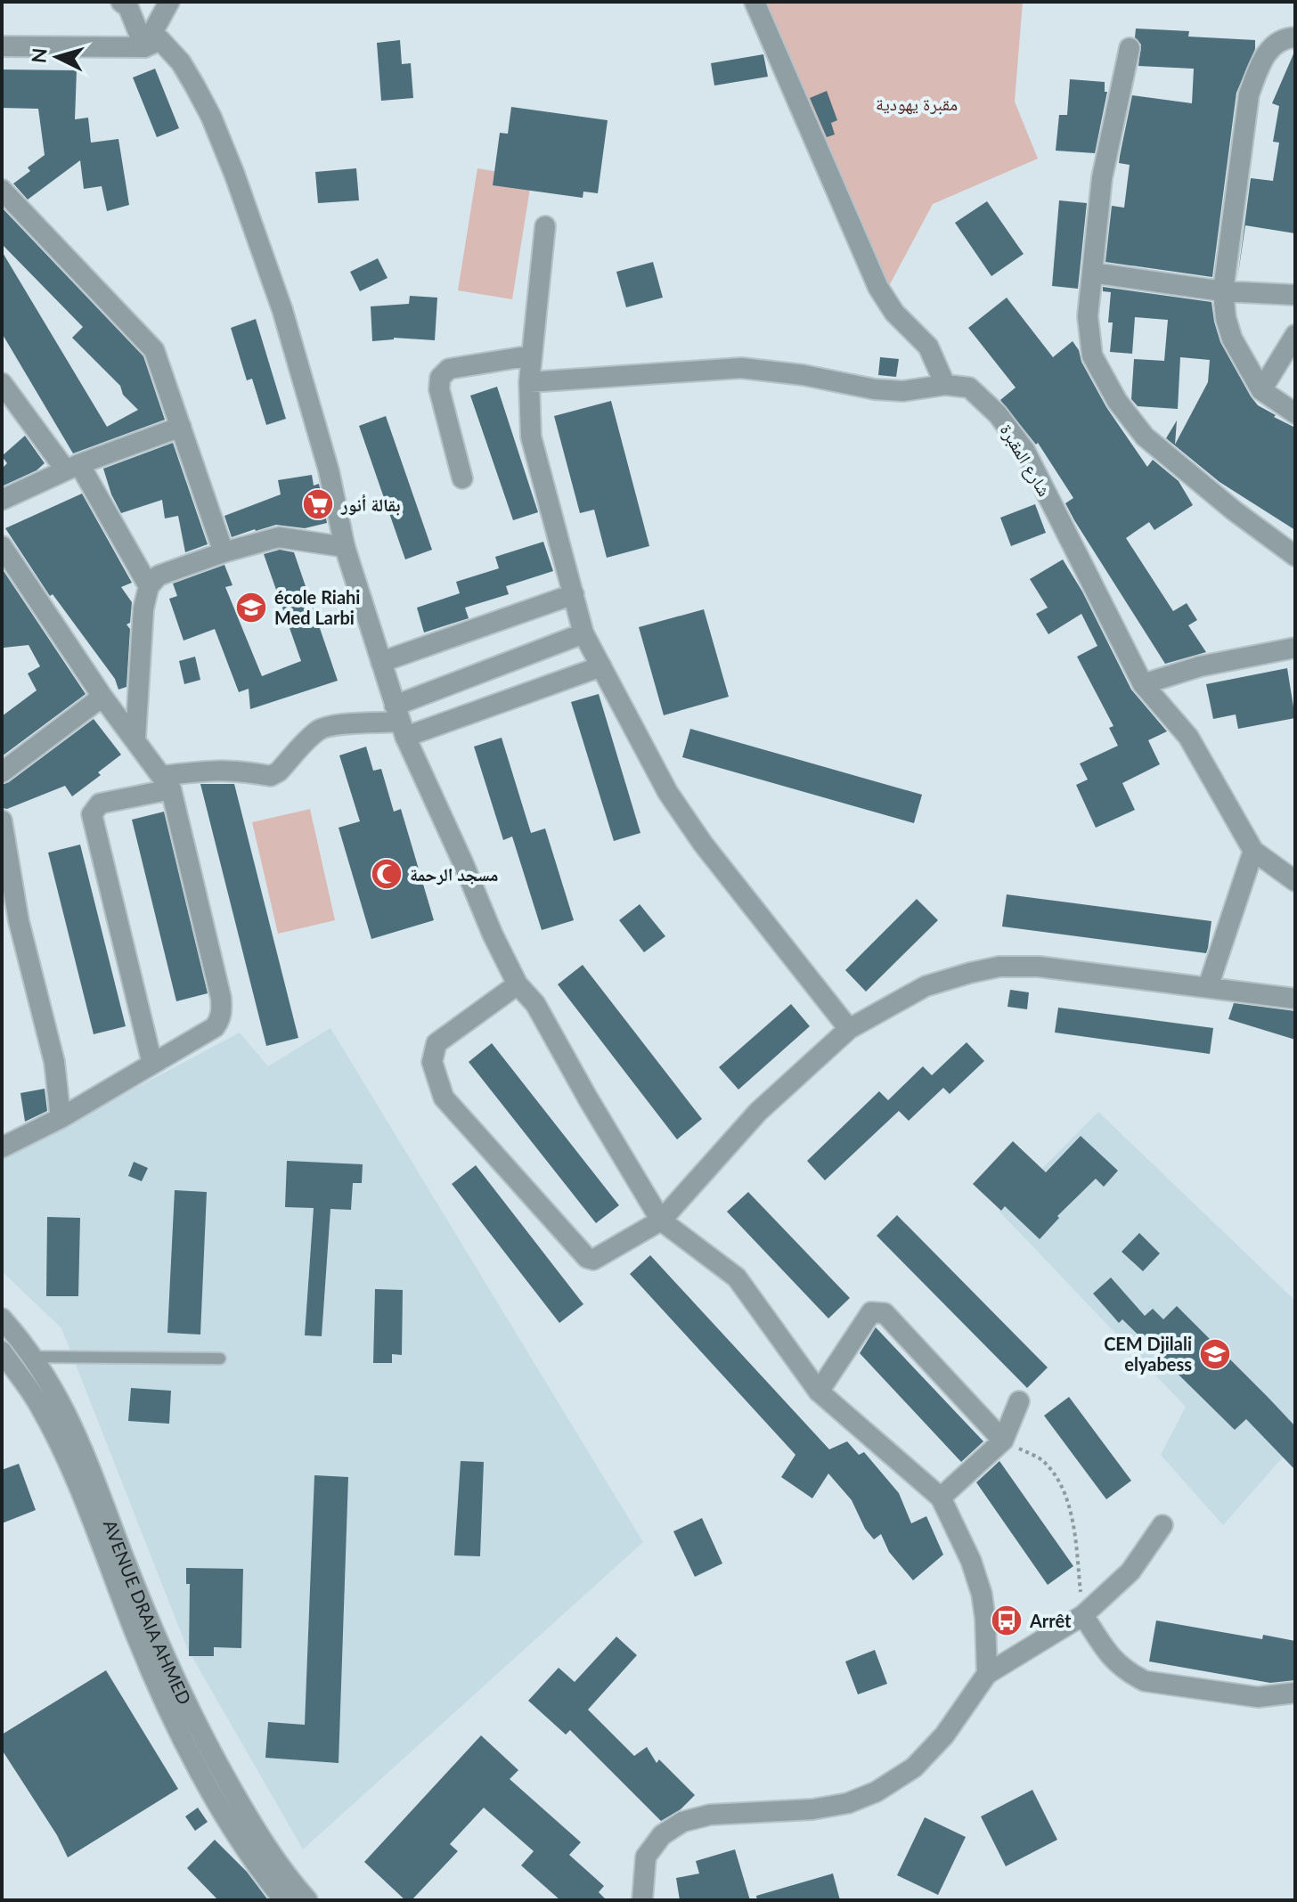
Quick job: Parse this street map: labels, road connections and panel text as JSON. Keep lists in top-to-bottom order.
{
  "streets": {
    "street": ["شارع المقبرة", "AVENUE DRAIA AHMED"]
  },
  "parks": ["مقبرة يهودية"],
  "places": {
    "supermarket": ["بقالة أنور"],
    "school or university": ["école Riahi Med Larbi", "CEM Djilali elyabess"],
    "mosque": ["مسجد الرحمة"],
    "bus stop": ["Arrêt"]
  },
  "north": "left"
}
